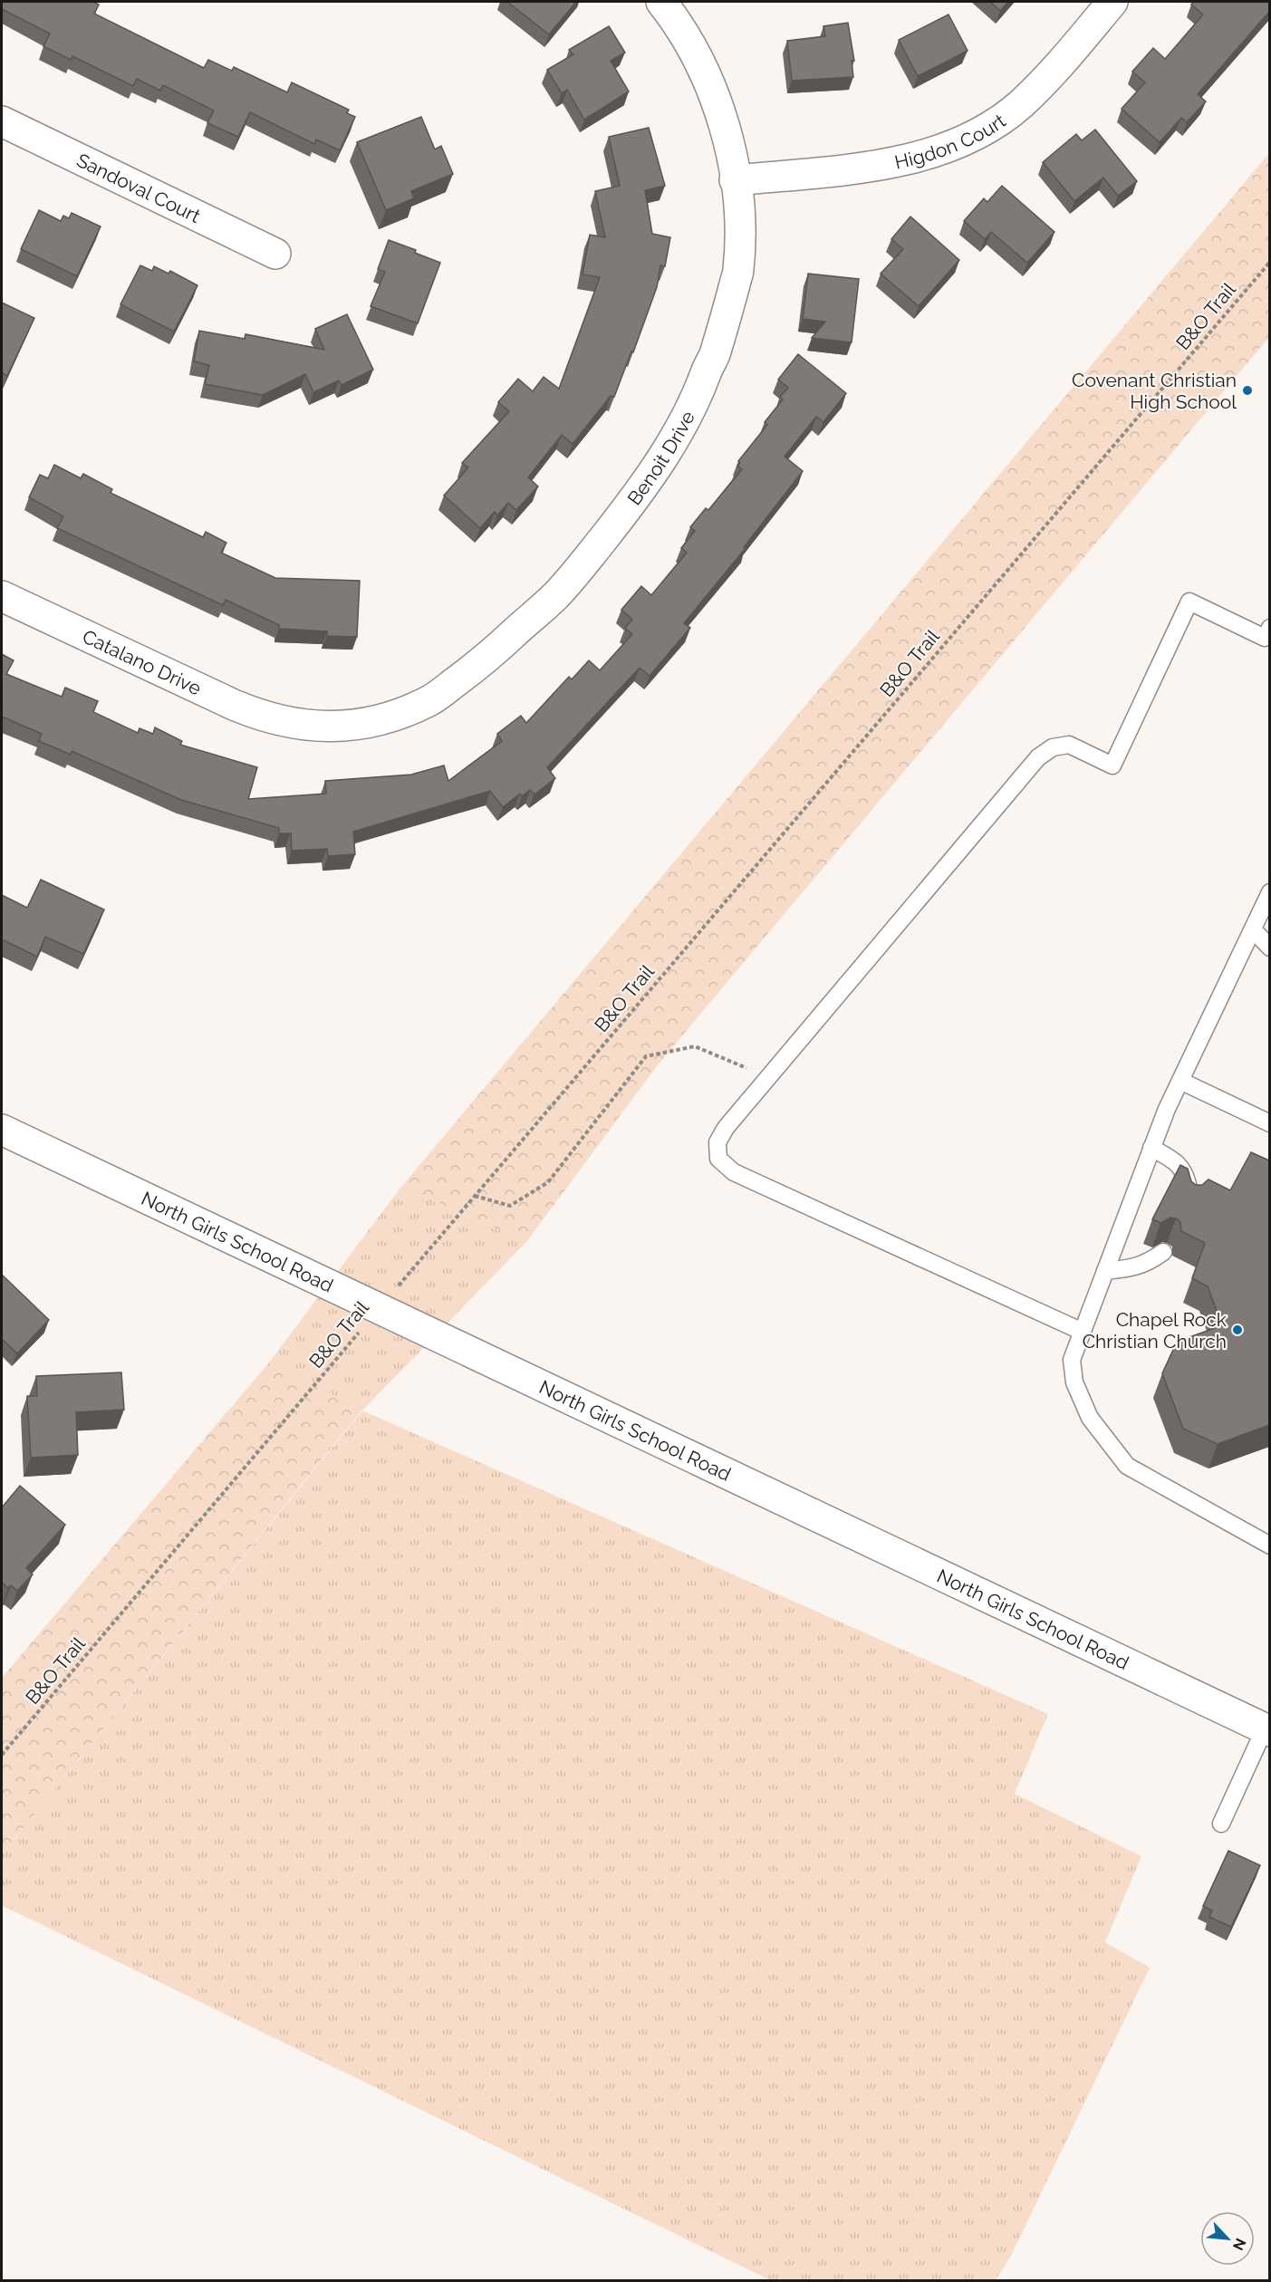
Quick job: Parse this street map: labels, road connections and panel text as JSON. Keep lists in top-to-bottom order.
{
  "streets": {
    "street": [
      "Higdon Court",
      "Sandoval Court",
      "Benoit Drive",
      "Catalano Drive",
      "North Girls School Road"
    ],
    "path": ["B&O Trail"]
  },
  "crossings": [
    ["Higdon Court", "Benoit Drive"],
    ["B&O Trail", "North Girls School Road"],
    ["Benoit Drive", "Catalano Drive"]
  ],
  "places": ["Covenant Christian High School", "Chapel Rock Christian Church"],
  "north": "bottom right"
}
